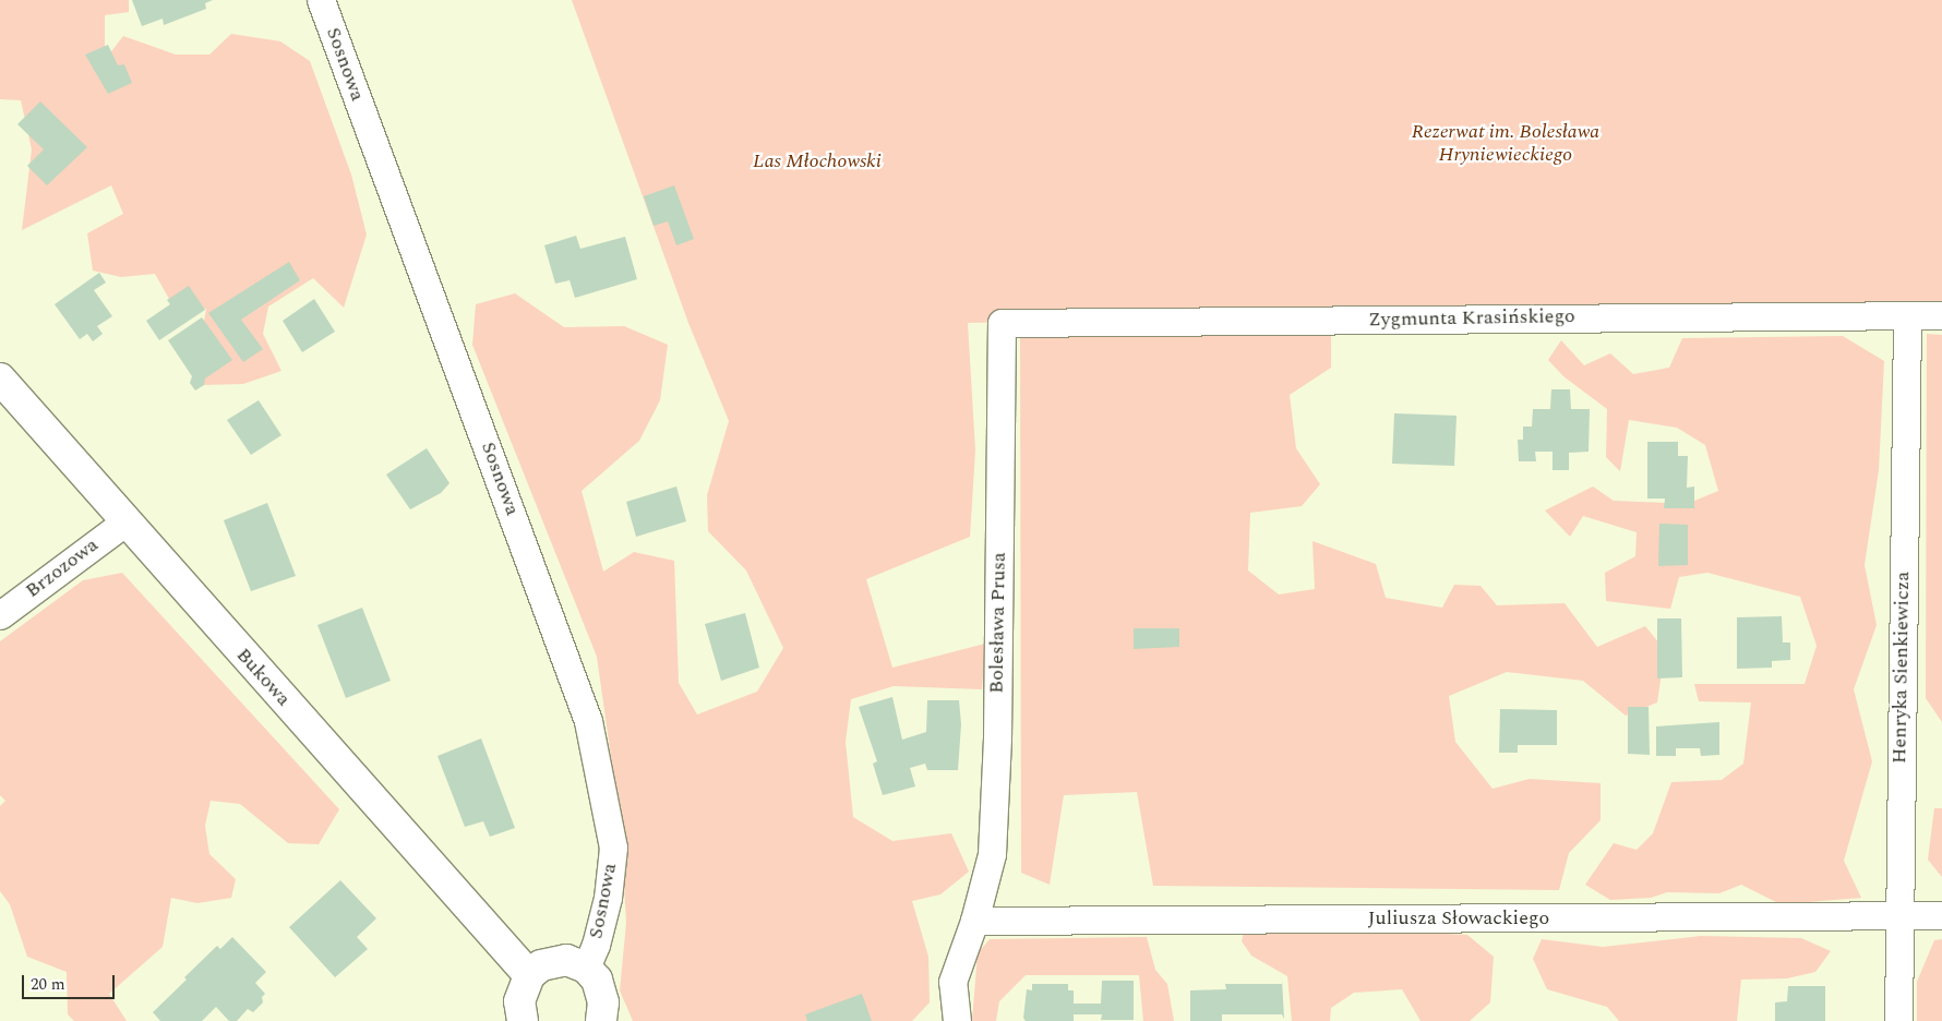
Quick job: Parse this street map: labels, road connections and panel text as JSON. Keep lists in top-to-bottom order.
{
  "streets": {
    "street": [
      "Sosnowa",
      "Zygmunta Krasińskiego",
      "Brzozowa",
      "Bolesława Prusa",
      "Henryka Sienkiewicza",
      "Bukowa",
      "Juliusza Słowackiego"
    ]
  },
  "crossings": [
    ["Zygmunta Krasińskiego", "Bolesława Prusa"],
    ["Zygmunta Krasińskiego", "Henryka Sienkiewicza"],
    ["Brzozowa", "Bukowa"],
    ["Bolesława Prusa", "Juliusza Słowackiego"],
    ["Henryka Sienkiewicza", "Juliusza Słowackiego"]
  ],
  "parks": ["Rezerwat im. Bolesława Hryniewieckiego", "Las Młochowski"],
  "scale_bar": "20 m"
}
